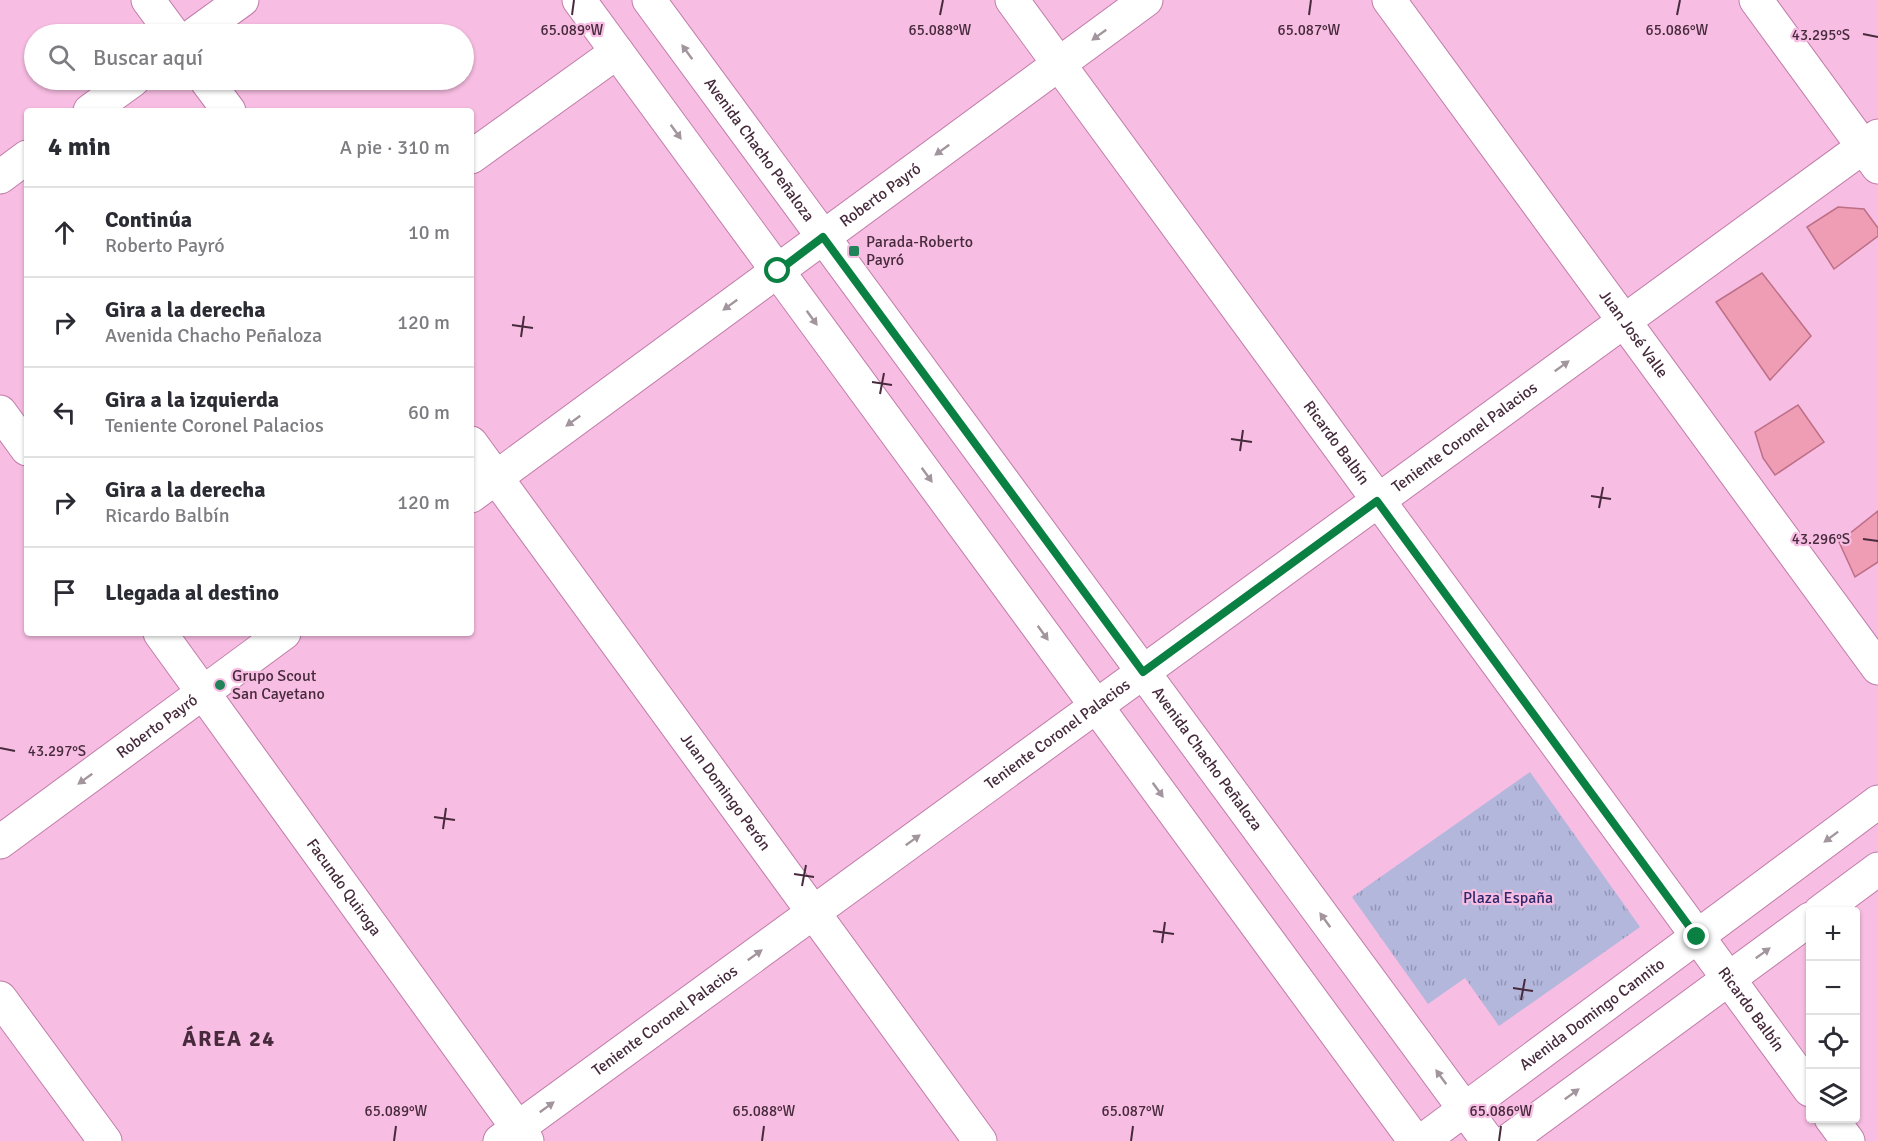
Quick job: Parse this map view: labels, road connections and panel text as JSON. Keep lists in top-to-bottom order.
{
  "streets": {
    "street": [
      "Avenida Chacho Peñaloza",
      "Roberto Payró",
      "Juan José Valle",
      "Teniente Coronel Palacios",
      "Ricardo Balbín",
      "Juan Domingo Perón",
      "Facundo Quiroga",
      "Avenida Domingo Cannito"
    ]
  },
  "crossings": [
    ["Avenida Chacho Peñaloza", "Roberto Payró"],
    ["Avenida Chacho Peñaloza", "Teniente Coronel Palacios"],
    ["Avenida Chacho Peñaloza", "Avenida Domingo Cannito"],
    ["Roberto Payró", "Ricardo Balbín"],
    ["Roberto Payró", "Juan Domingo Perón"],
    ["Roberto Payró", "Facundo Quiroga"],
    ["Juan José Valle", "Teniente Coronel Palacios"],
    ["Teniente Coronel Palacios", "Ricardo Balbín"],
    ["Teniente Coronel Palacios", "Juan Domingo Perón"],
    ["Teniente Coronel Palacios", "Facundo Quiroga"],
    ["Ricardo Balbín", "Avenida Domingo Cannito"]
  ],
  "one_way": ["Roberto Payró", "Teniente Coronel Palacios"],
  "districts": ["ÁREA 24"],
  "parks": ["Plaza España"],
  "places": {
    "transit": ["Parada-Roberto Payró"],
    "other": ["Grupo Scout San Cayetano"]
  },
  "page": {
    "search": "Buscar aquí",
    "heading": ["4 min", "A pie · 310 m"],
    "list": [
      ["Continúa", "Roberto Payró", "10 m"],
      ["Gira a la derecha", "Avenida Chacho Peñaloza", "120 m"],
      ["Gira a la izquierda", "Teniente Coronel Palacios", "60 m"],
      ["Gira a la derecha", "Ricardo Balbín", "120 m"],
      "Llegada al destino"
    ],
    "map_buttons": ["+", "−"]
  },
  "coordinates": [
    "65.088°W",
    "65.087°W",
    "65.086°W",
    "65.089°W",
    "43.295°S",
    "43.296°S",
    "43.297°S"
  ]
}
